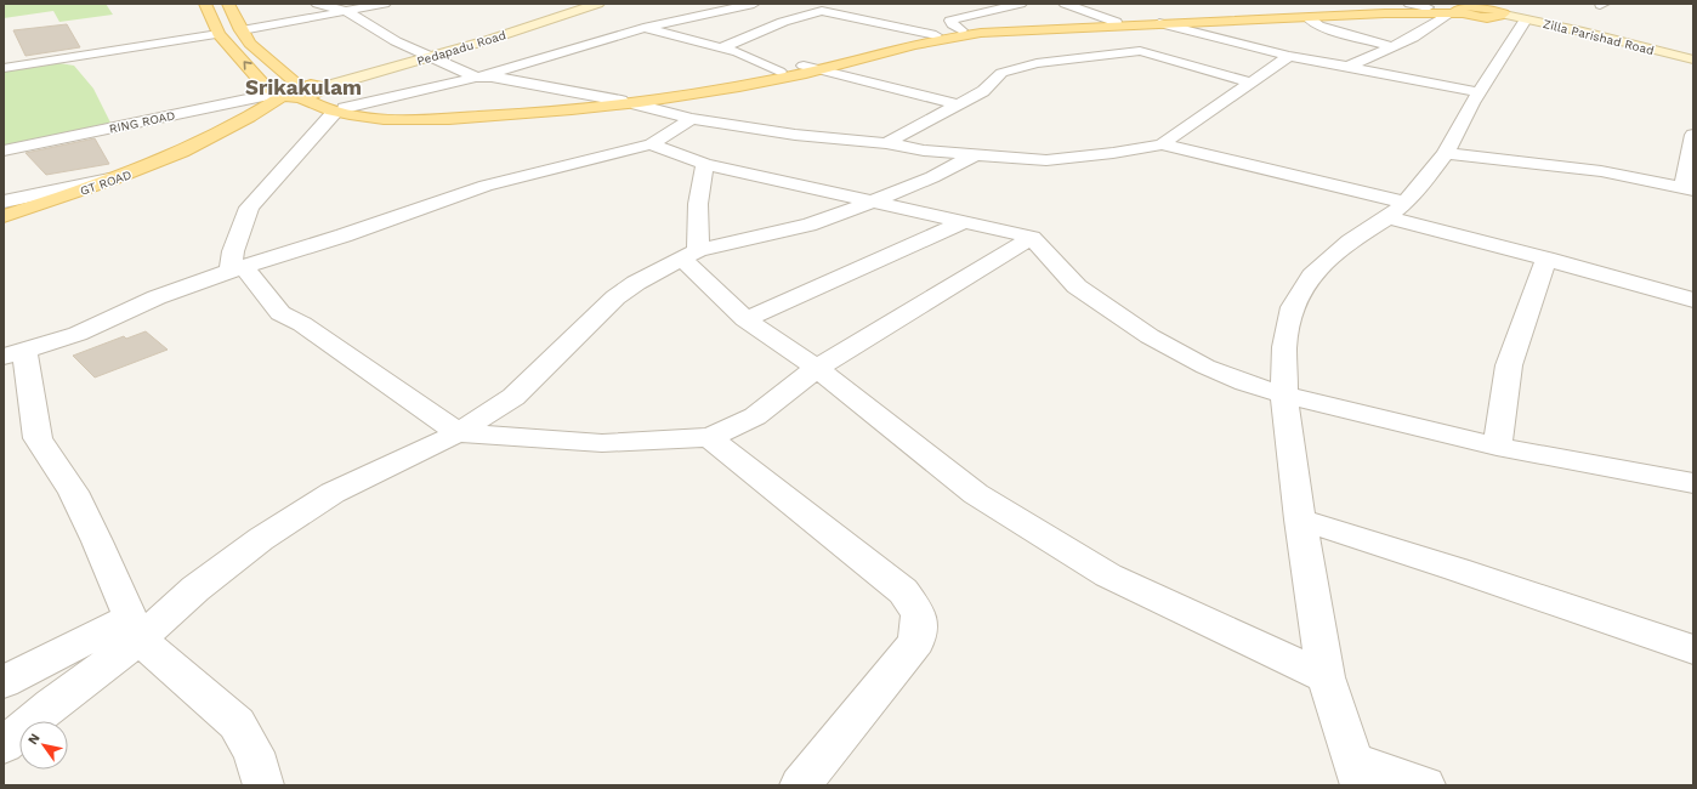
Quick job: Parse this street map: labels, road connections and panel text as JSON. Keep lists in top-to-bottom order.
{
  "streets": {
    "main road": ["Zilla Parishad Road", "Pedapadu Road", "GT ROAD"],
    "street": ["RING ROAD"]
  },
  "crossings": [
    ["Pedapadu Road", "RING ROAD"],
    ["Pedapadu Road", "GT ROAD"],
    ["RING ROAD", "GT ROAD"]
  ],
  "districts": ["Srikakulam"],
  "north": "top left"
}
